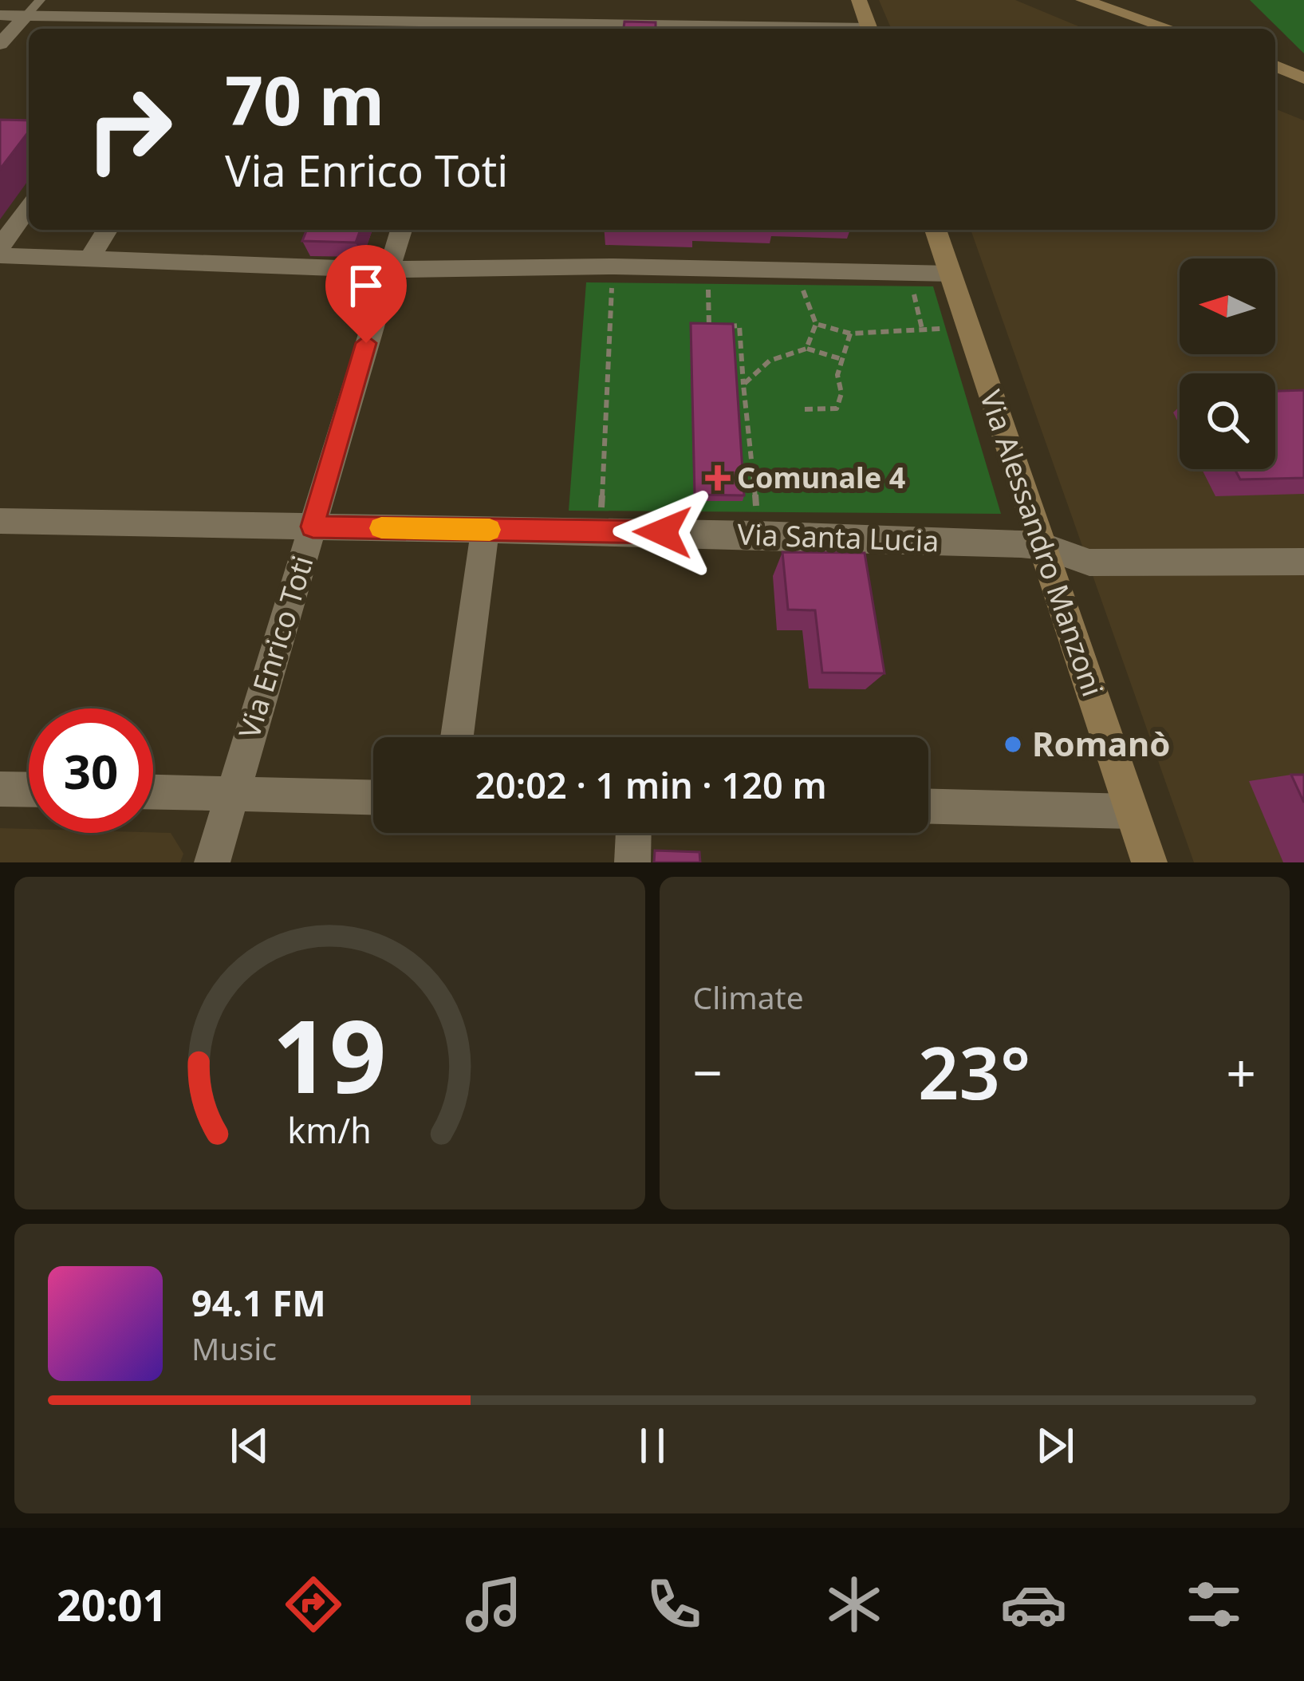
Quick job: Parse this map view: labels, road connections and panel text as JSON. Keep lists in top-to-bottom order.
{
  "streets": {
    "main road": ["Via Alessandro Manzoni"],
    "street": ["Via Santa Lucia", "Via Enrico Toti"]
  },
  "crossings": [
    ["Via Santa Lucia", "Via Alessandro Manzoni"],
    ["Via Santa Lucia", "Via Enrico Toti"]
  ],
  "places": {
    "health": ["Comunale 4"],
    "other": ["Romanò"]
  },
  "north": "left",
  "page": {
    "turn": ["70 m", "Via Enrico Toti"],
    "limit": "30",
    "trip": "20:02 · 1 min · 120 m",
    "tile": "Climate",
    "heat": ["−", "23°", "+"],
    "song": ["94.1 FM", "Music"],
    "tabs": "20:01",
    "gauge": ["19", "km/h"]
  }
}
